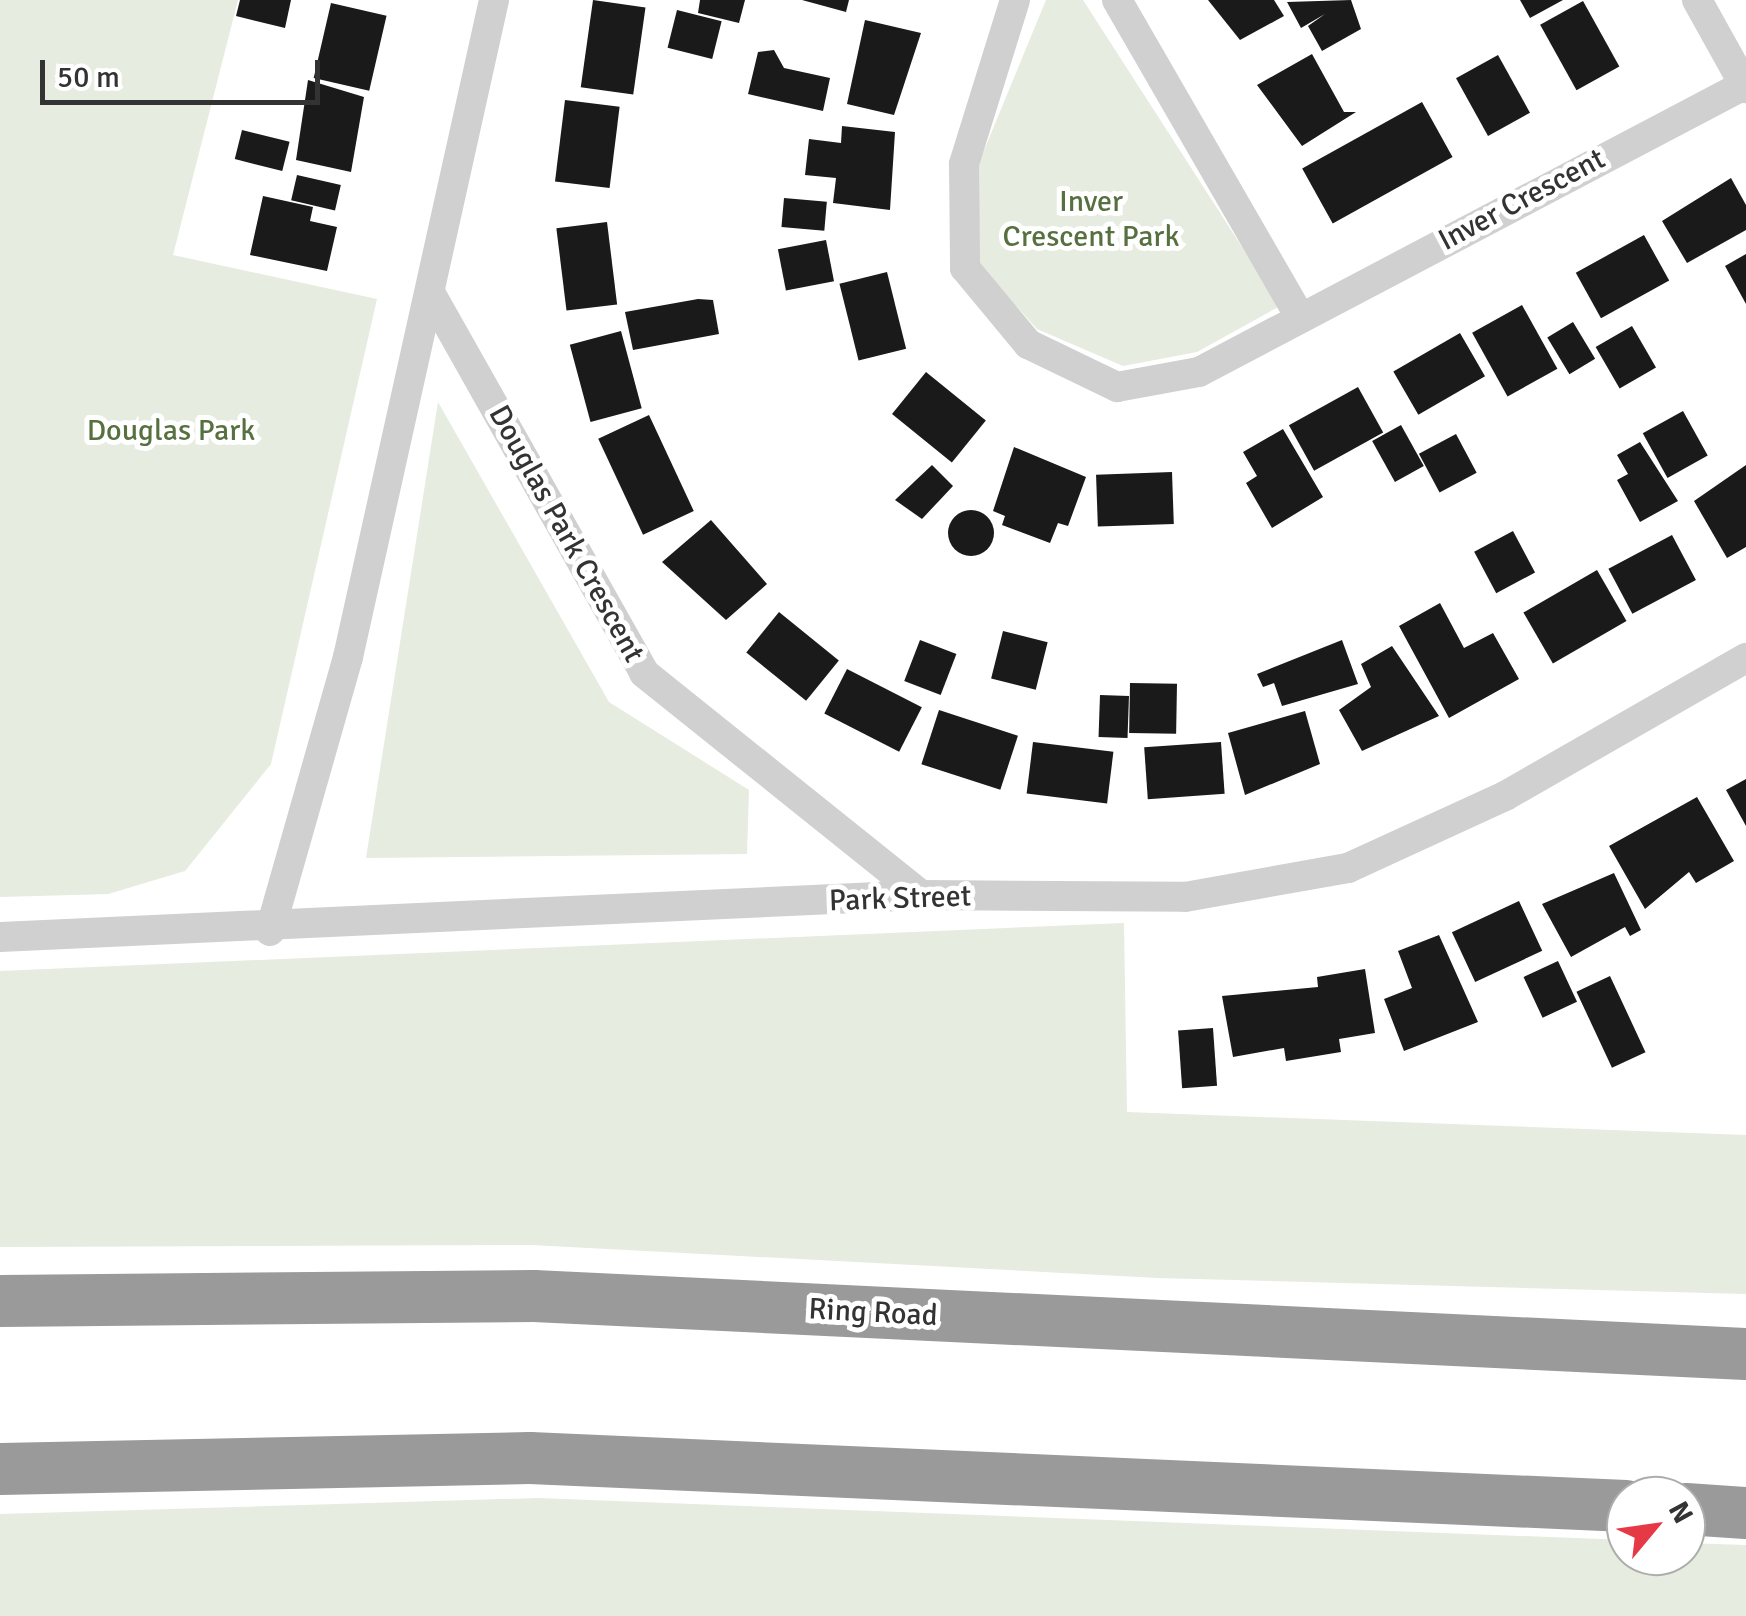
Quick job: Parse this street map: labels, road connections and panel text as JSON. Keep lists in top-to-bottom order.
{
  "streets": {
    "highway": ["Ring Road"],
    "street": ["Inver Crescent", "Douglas Park Crescent", "Park Street"]
  },
  "crossings": [
    ["Douglas Park Crescent", "Park Street"]
  ],
  "parks": ["Inver Crescent Park", "Douglas Park"],
  "scale_bar": "50 m",
  "north": "top right"
}
